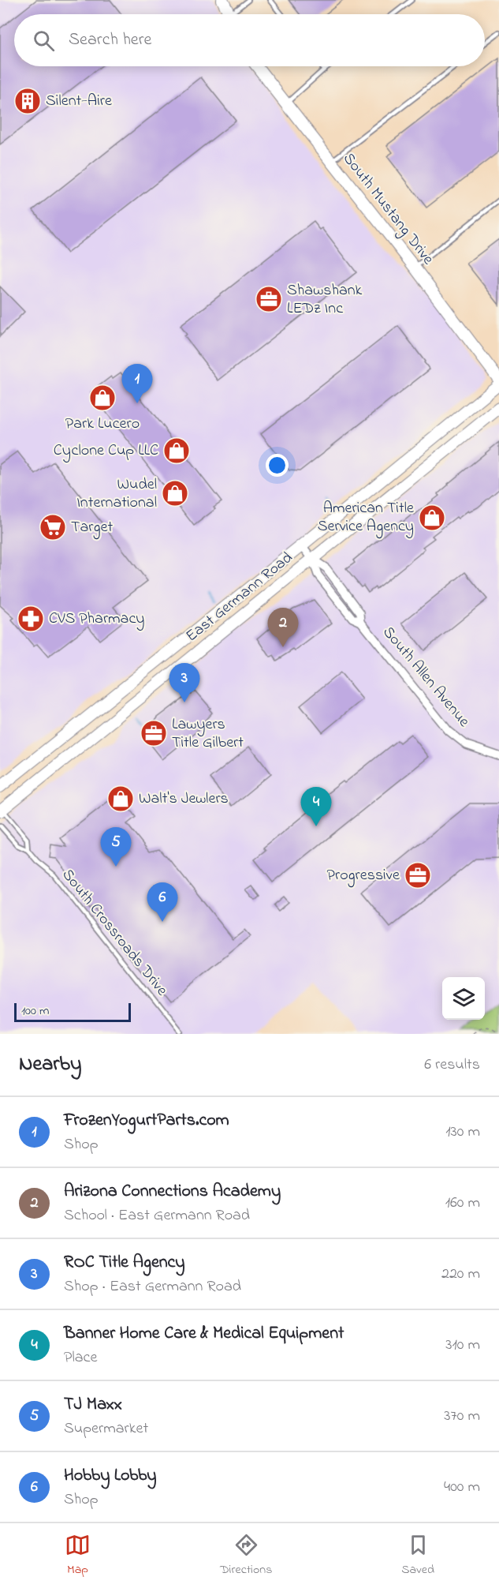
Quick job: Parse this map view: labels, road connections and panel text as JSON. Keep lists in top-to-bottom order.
{
  "streets": {
    "main road": ["South Mustang Drive", "East Germann Road"],
    "street": ["South Allen Avenue"],
    "lane": ["South Crossroads Drive"]
  },
  "crossings": [
    ["East Germann Road", "South Allen Avenue"],
    ["East Germann Road", "South Crossroads Drive"]
  ],
  "places": {
    "building": ["Silent-Aire"],
    "office": ["Shawshank LEDz Inc", "Lawyers Title Gilbert", "Progressive"],
    "shop": [
      "Park Lucero",
      "Cyclone Cup LLC",
      "Wudel International",
      "American Title Service Agency",
      "Walt's Jewlers"
    ],
    "supermarket": ["Target"],
    "pharmacy": ["CVS Pharmacy"]
  },
  "scale_bar": "100 m",
  "page": {
    "search": "Search here",
    "pins": [
      "1",
      "2",
      "3",
      "4",
      "5",
      "6"
    ],
    "scale": "100 m",
    "heading": ["Nearby", "6 results"],
    "list": [
      {
        "mark": "1",
        "name": "FrozenYogurtParts.com",
        "note": "Shop",
        "value": "130 m"
      },
      {
        "mark": "2",
        "name": "Arizona Connections Academy",
        "note": "School · East Germann Road",
        "value": "160 m"
      },
      {
        "mark": "3",
        "name": "ROC Title Agency",
        "note": "Shop · East Germann Road",
        "value": "220 m"
      },
      {
        "mark": "4",
        "name": "Banner Home Care & Medical Equipment",
        "note": "Place",
        "value": "310 m"
      },
      {
        "mark": "5",
        "name": "TJ Maxx",
        "note": "Supermarket",
        "value": "370 m"
      },
      {
        "mark": "6",
        "name": "Hobby Lobby",
        "note": "Shop",
        "value": "400 m"
      }
    ],
    "nav": ["Map", "Directions", "Saved"]
  }
}
